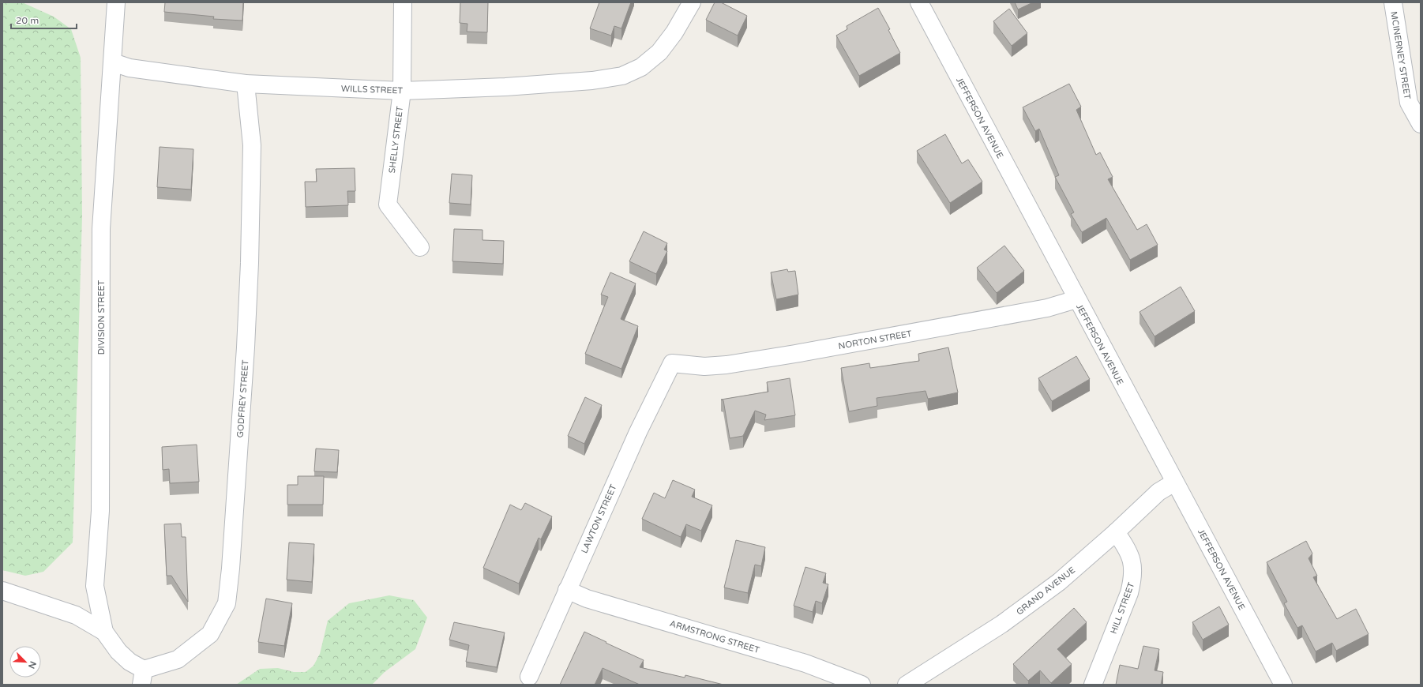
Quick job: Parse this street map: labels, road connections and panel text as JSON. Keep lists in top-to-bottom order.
{
  "streets": {
    "street": [
      "MCINERNEY STREET",
      "WILLS STREET",
      "JEFFERSON AVENUE",
      "SHELLY STREET",
      "DIVISION STREET",
      "NORTON STREET",
      "GODFREY STREET",
      "LAWTON STREET",
      "GRAND AVENUE",
      "HILL STREET",
      "ARMSTRONG STREET"
    ]
  },
  "crossings": [
    ["WILLS STREET", "SHELLY STREET"],
    ["WILLS STREET", "DIVISION STREET"],
    ["WILLS STREET", "GODFREY STREET"],
    ["JEFFERSON AVENUE", "NORTON STREET"],
    ["JEFFERSON AVENUE", "GRAND AVENUE"],
    ["DIVISION STREET", "GODFREY STREET"],
    ["NORTON STREET", "LAWTON STREET"],
    ["LAWTON STREET", "ARMSTRONG STREET"],
    ["GRAND AVENUE", "HILL STREET"]
  ],
  "scale_bar": "20 m",
  "north": "bottom right"
}
